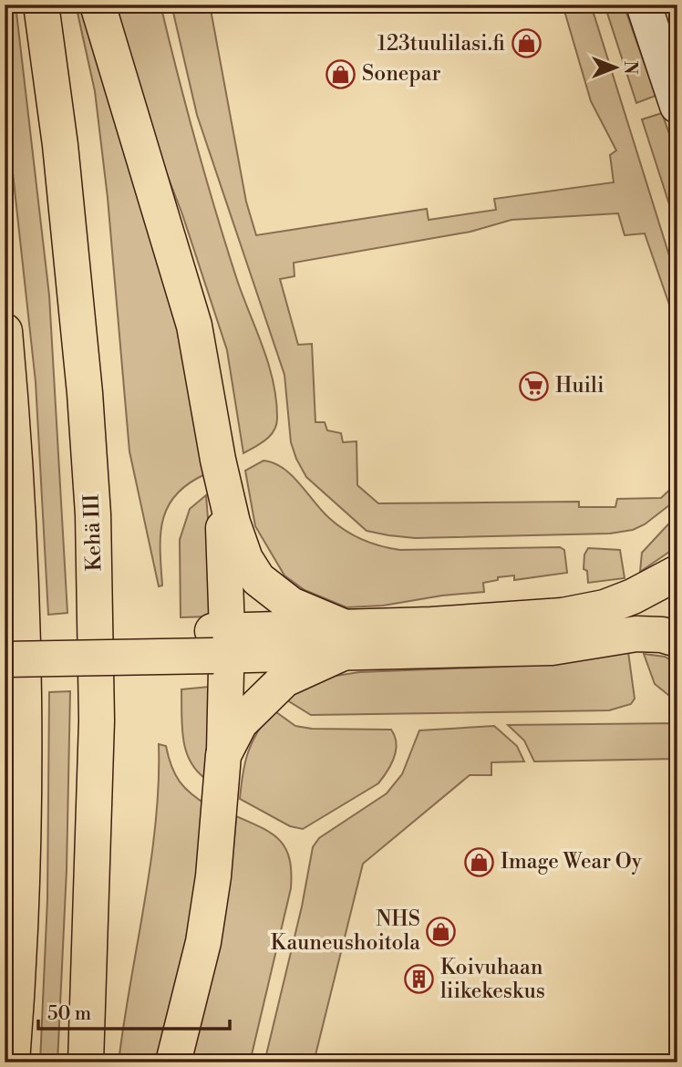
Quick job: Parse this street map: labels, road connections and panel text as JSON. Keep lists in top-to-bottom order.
{
  "streets": {
    "highway": ["Kehä III"]
  },
  "places": {
    "shop": [
      "123tuulilasi.fi",
      "Sonepar",
      "Image Wear Oy",
      "NHS Kauneushoitola"
    ],
    "supermarket": ["Huili"],
    "building": ["Koivuhaan liikekeskus"]
  },
  "scale_bar": "50 m",
  "north": "right"
}
